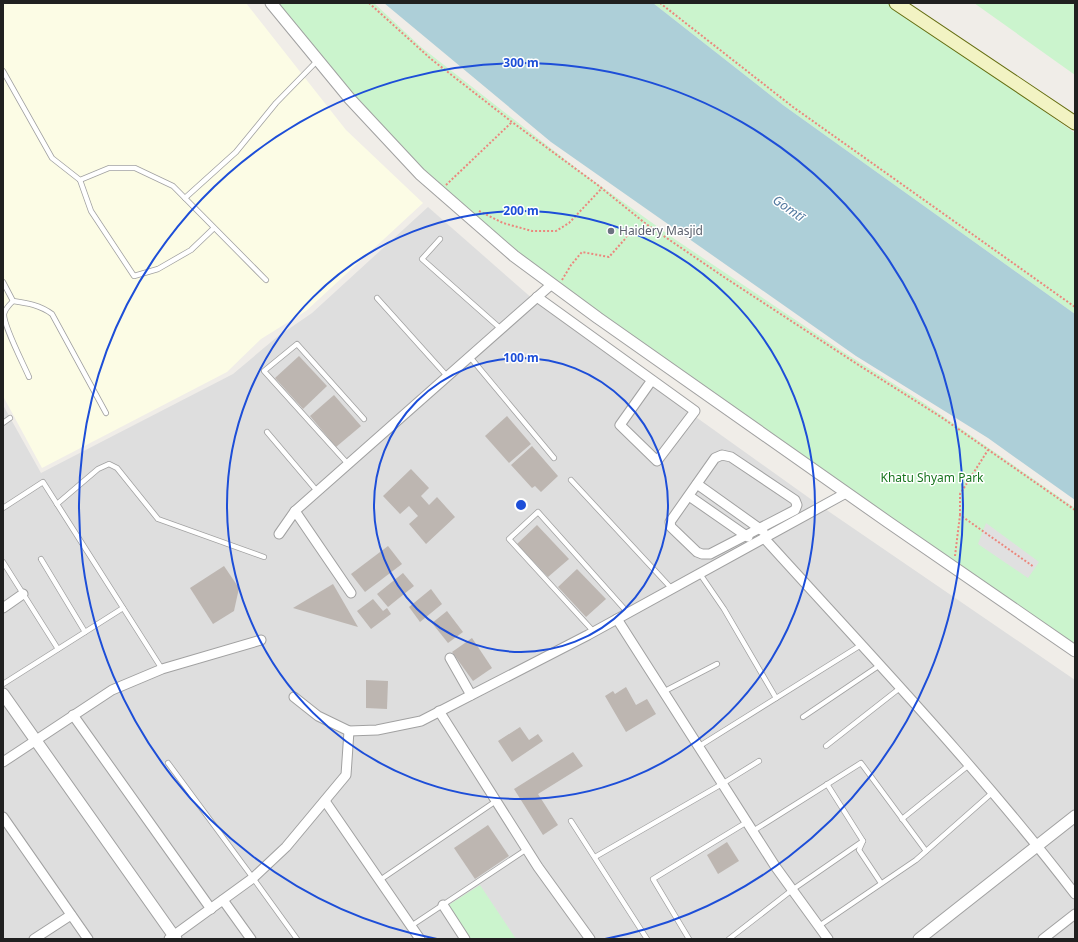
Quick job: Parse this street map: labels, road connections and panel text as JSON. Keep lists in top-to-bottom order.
{
  "water": ["Gomtī"],
  "parks": ["Khatu Shyam Park"],
  "places": ["Haidery Masjid"],
  "rings": ["300 m", "200 m", "100 m"]
}
